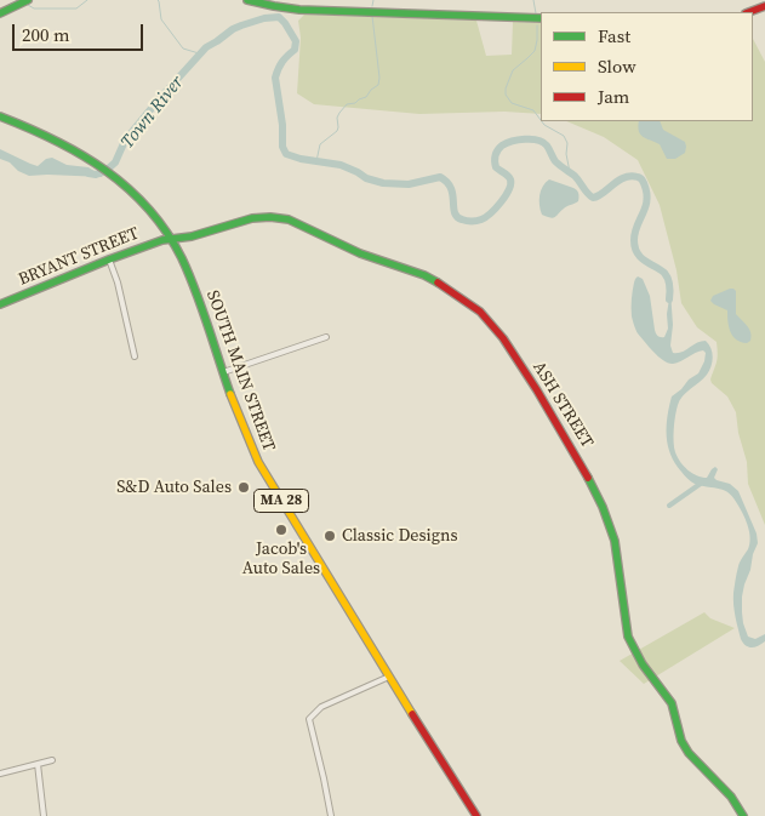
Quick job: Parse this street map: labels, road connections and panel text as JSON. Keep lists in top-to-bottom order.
{
  "streets": {
    "main road": [
      "BRYANT STREET",
      "SOUTH MAIN STREET",
      "ASH STREET",
      "MA 28"
    ]
  },
  "crossings": [
    ["BRYANT STREET", "SOUTH MAIN STREET"],
    ["BRYANT STREET", "ASH STREET"],
    ["SOUTH MAIN STREET", "ASH STREET"]
  ],
  "water": ["Town River"],
  "places": ["S&D Auto Sales", "Jacob's Auto Sales", "Classic Designs"],
  "legend": ["Fast", "Slow", "Jam"],
  "scale_bar": "200 m"
}
